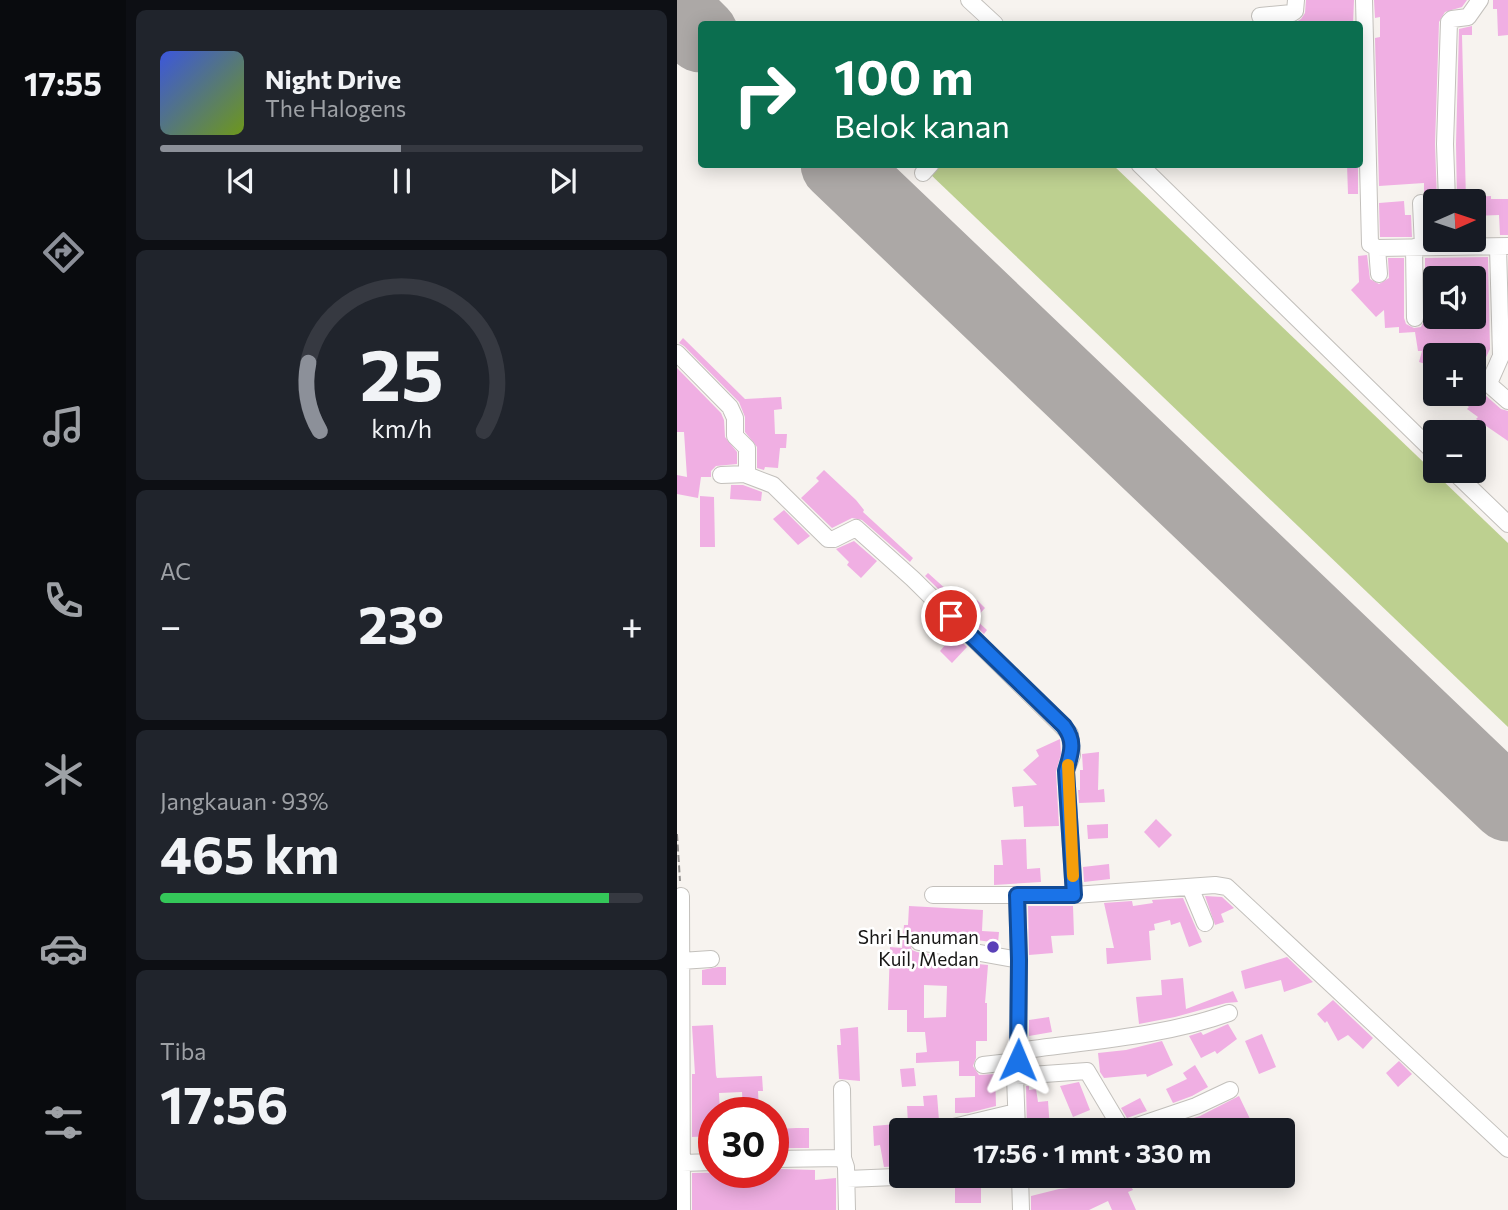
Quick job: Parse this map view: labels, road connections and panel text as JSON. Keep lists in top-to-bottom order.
{
  "places": ["Shri Hanuman Kuil, Medan"],
  "north": "right",
  "page": {
    "tabs": "17:55",
    "turn": ["100 m", "Belok kanan"],
    "song": ["Night Drive", "The Halogens"],
    "map_buttons": ["+", "−"],
    "tile": [
      "AC",
      ["Jangkauan · 93%", "465 km"],
      ["Tiba", "17:56"]
    ],
    "heat": ["−", "23°", "+"],
    "limit": "30",
    "trip": "17:56 · 1 mnt · 330 m",
    "gauge": ["25", "km/h"]
  }
}
